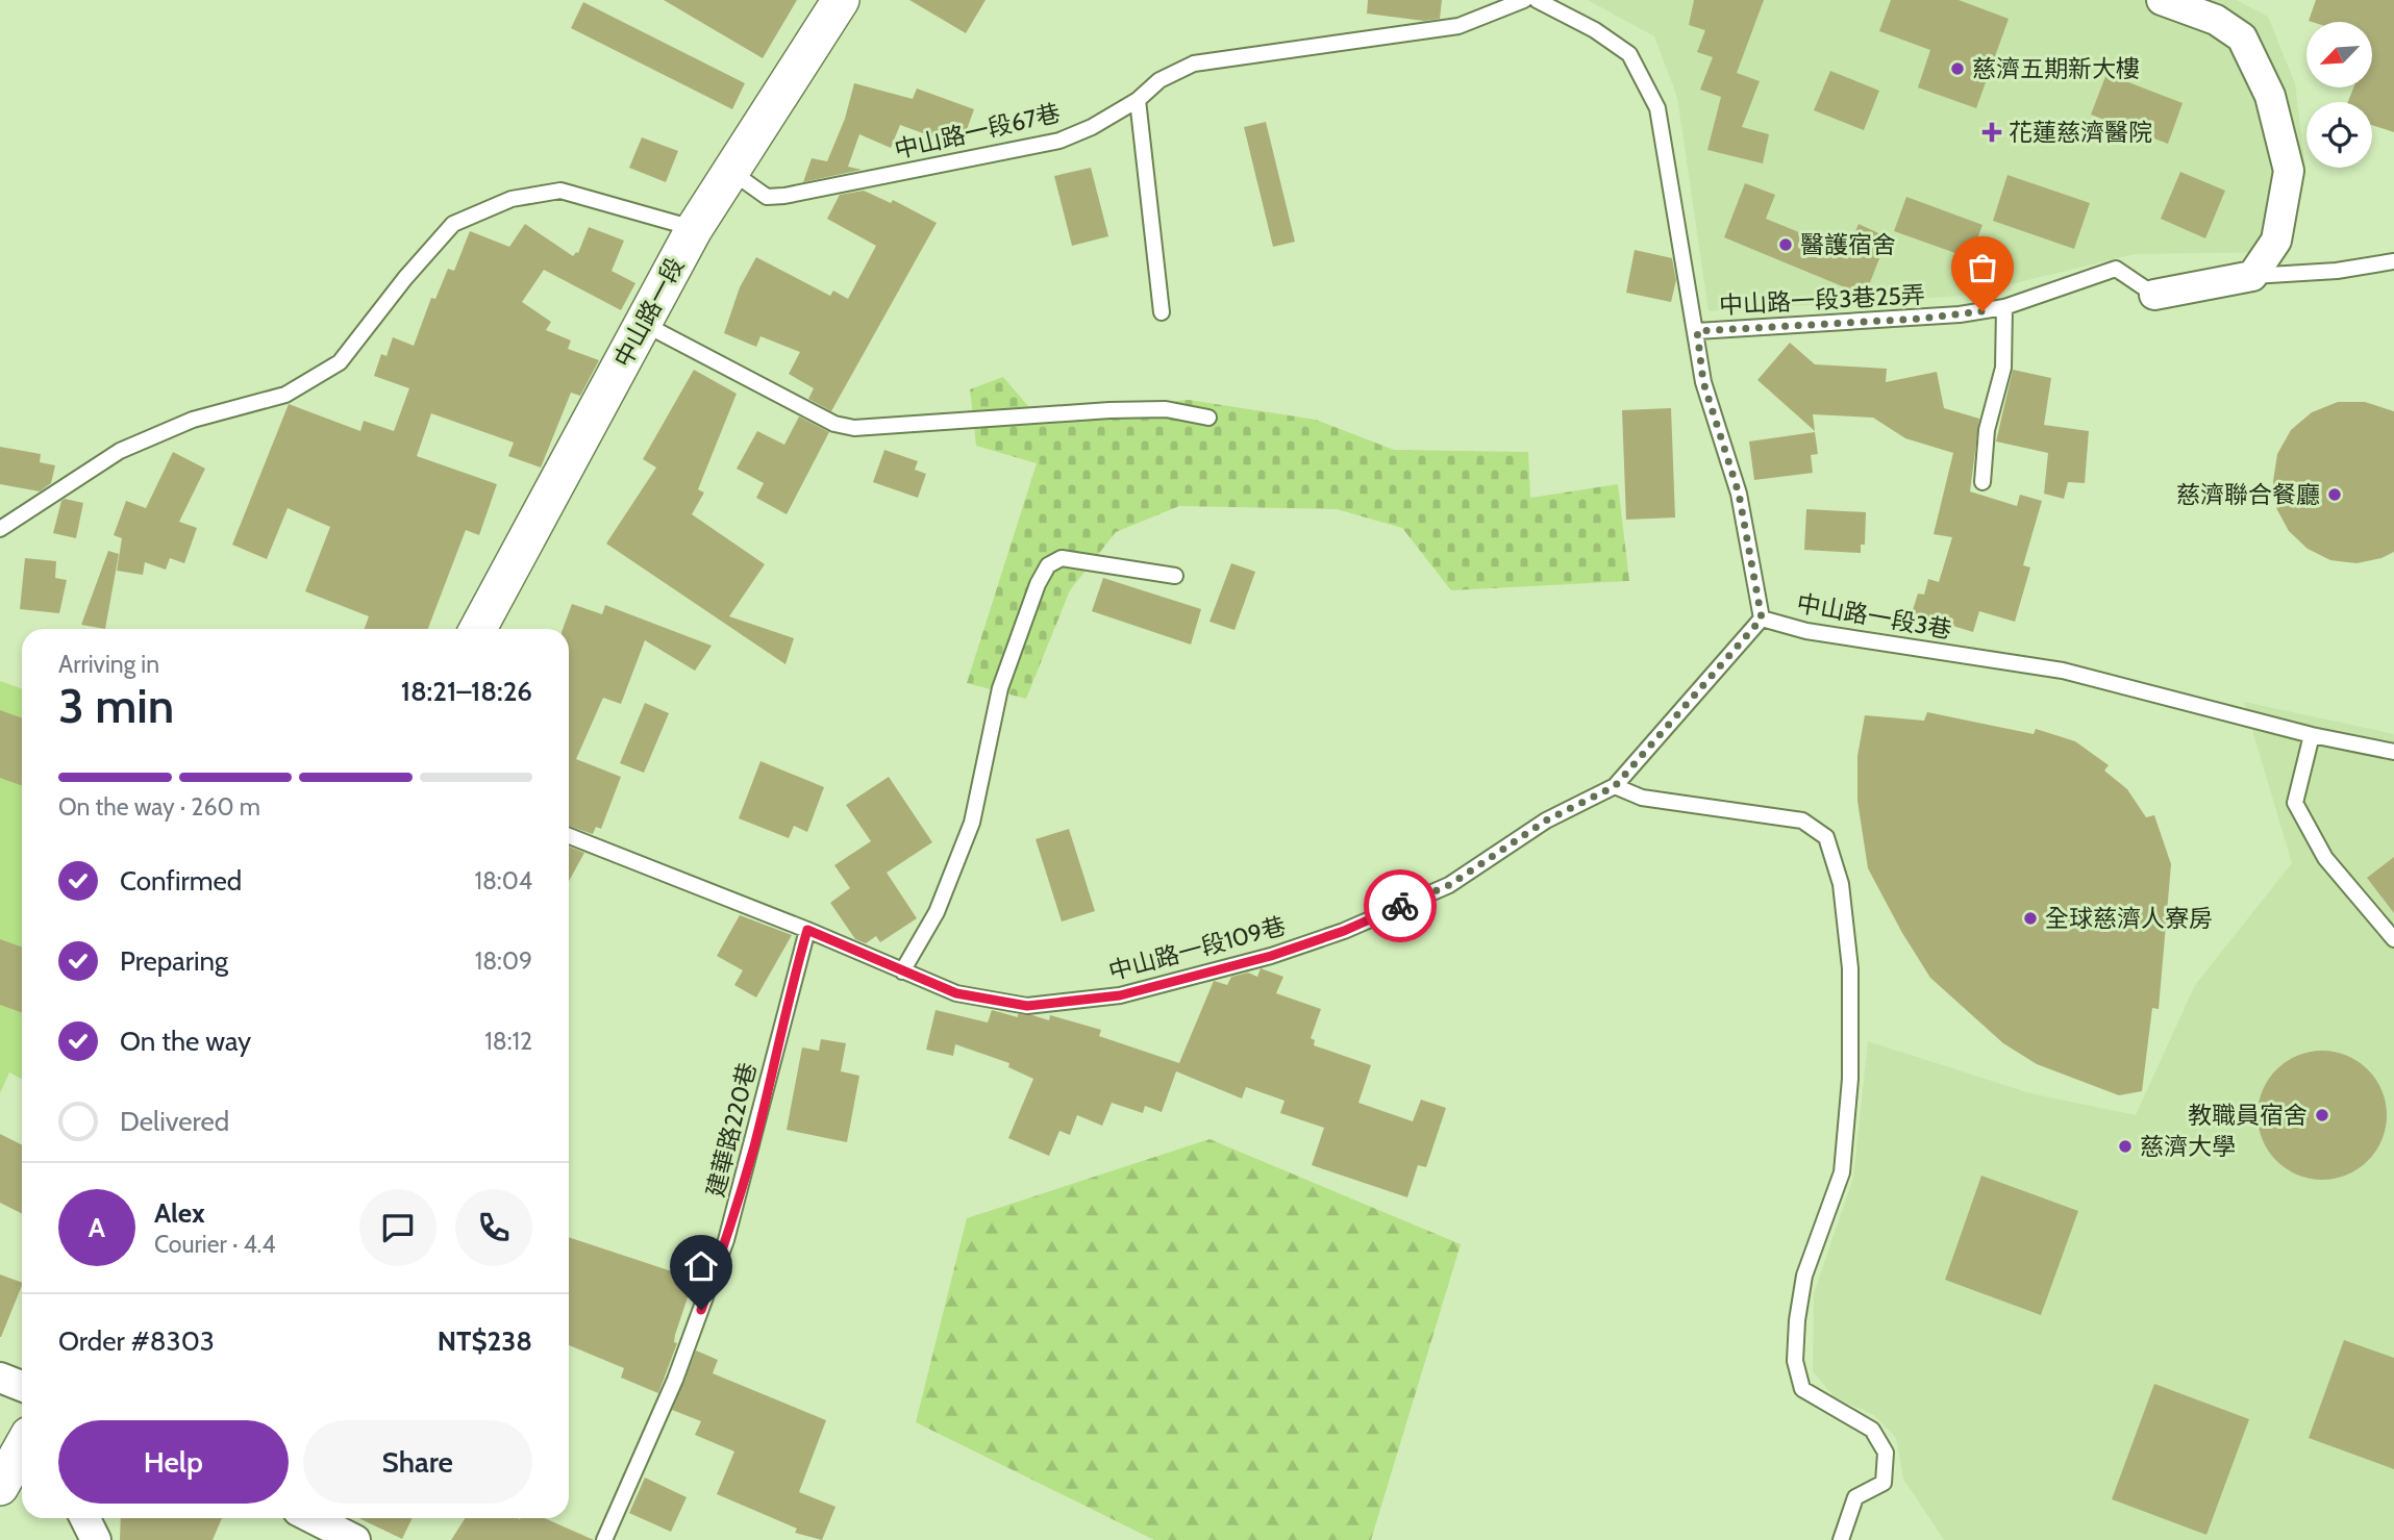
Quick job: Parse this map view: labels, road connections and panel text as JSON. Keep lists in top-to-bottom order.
{
  "streets": {
    "street": ["中山路一段"],
    "lane": [
      "中山路一段67巷",
      "中山路一段3巷25弄",
      "中山路一段3巷",
      "中山路一段109巷",
      "建華路220巷"
    ]
  },
  "crossings": [
    ["中山路一段67巷", "中山路一段"],
    ["中山路一段3巷25弄", "中山路一段3巷"],
    ["中山路一段3巷", "中山路一段109巷"],
    ["中山路一段109巷", "建華路220巷"]
  ],
  "places": {
    "other": [
      "慈濟五期新大樓",
      "醫護宿舍",
      "慈濟聯合餐廳",
      "全球慈濟人寮房",
      "教職員宿舍",
      "慈濟大學"
    ],
    "health": ["花蓮慈濟醫院"]
  },
  "north": "bottom left",
  "page": {
    "heading": ["3 min", "Arriving in", "18:21–18:26"],
    "panel": [
      "Alex",
      "Courier · 4.4",
      "Order #8303",
      "NT$238"
    ],
    "bar": "On the way · 260 m",
    "list": [
      ["Confirmed", "18:04"],
      ["Preparing", "18:09"],
      ["On the way", "18:12"],
      "Delivered"
    ],
    "round": "A",
    "buttons": ["Help", "Share"]
  }
}
